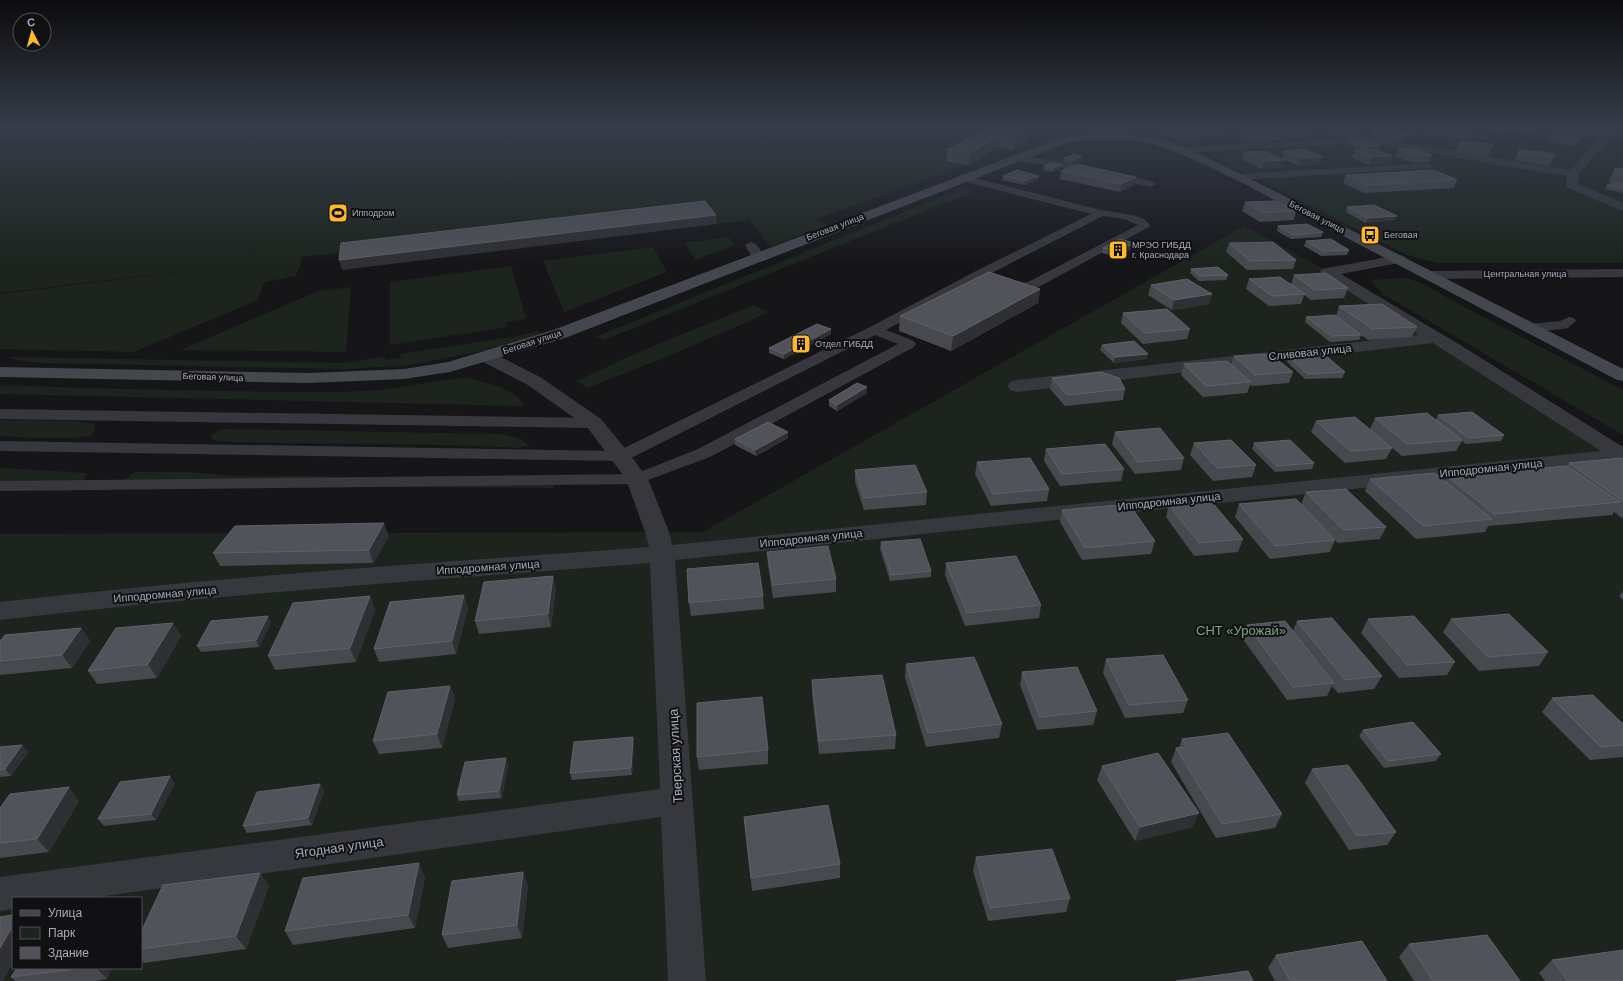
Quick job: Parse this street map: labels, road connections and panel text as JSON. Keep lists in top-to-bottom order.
{
  "streets": {
    "street": [
      "Беговая улица",
      "Центральная улица",
      "Сливовая улица",
      "Ипподромная улица",
      "Тверская улица",
      "Ягодная улица"
    ]
  },
  "crossings": [
    ["Беговая улица", "Центральная улица"],
    ["Беговая улица", "Тверская улица"],
    ["Ипподромная улица", "Тверская улица"],
    ["Тверская улица", "Ягодная улица"]
  ],
  "parks": ["СНТ «Урожай»"],
  "places": {
    "sports": ["Ипподром"],
    "bus stop": ["Беговая"],
    "building": ["МРЭО ГИБДД г. Краснодара", "Отдел ГИБДД"]
  },
  "legend": ["Улица", "Парк", "Здание"],
  "north": "top"
}
